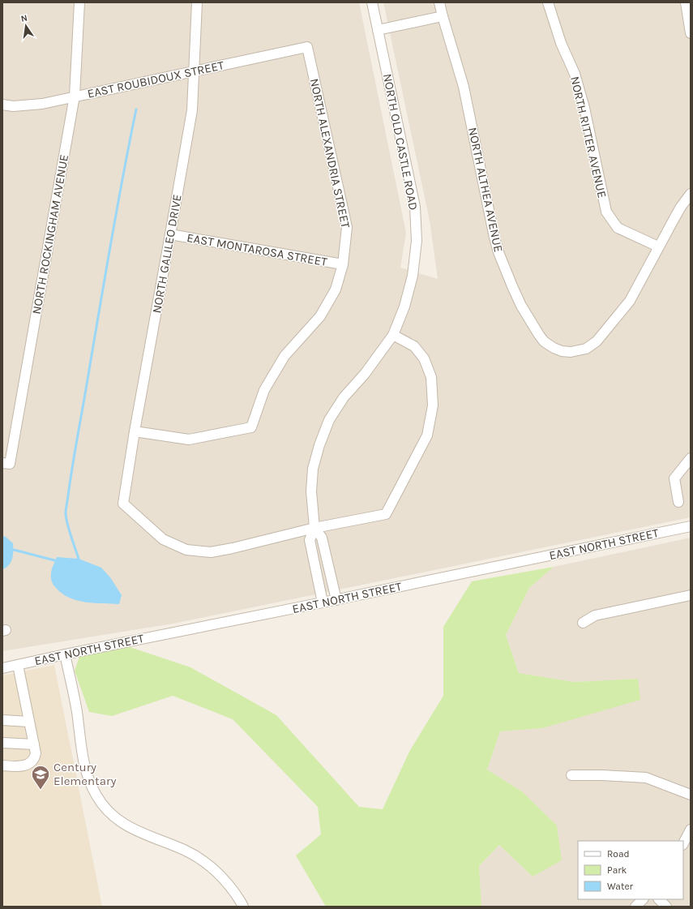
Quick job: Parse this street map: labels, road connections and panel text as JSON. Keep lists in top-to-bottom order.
{
  "streets": {
    "street": [
      "EAST ROUBIDOUX STREET",
      "NORTH RITTER AVENUE",
      "NORTH OLD CASTLE ROAD",
      "NORTH ALEXANDRIA STREET",
      "NORTH ALTHEA AVENUE",
      "NORTH ROCKINGHAM AVENUE",
      "EAST MONTAROSA STREET",
      "NORTH GALILEO DRIVE",
      "EAST NORTH STREET"
    ]
  },
  "crossings": [
    ["EAST ROUBIDOUX STREET", "NORTH ALEXANDRIA STREET"],
    ["EAST ROUBIDOUX STREET", "NORTH ROCKINGHAM AVENUE"],
    ["EAST ROUBIDOUX STREET", "NORTH GALILEO DRIVE"],
    ["NORTH RITTER AVENUE", "NORTH ALTHEA AVENUE"],
    ["NORTH OLD CASTLE ROAD", "NORTH GALILEO DRIVE"],
    ["NORTH ALEXANDRIA STREET", "EAST MONTAROSA STREET"],
    ["NORTH ALEXANDRIA STREET", "NORTH GALILEO DRIVE"],
    ["EAST MONTAROSA STREET", "NORTH GALILEO DRIVE"]
  ],
  "places": {
    "school or university": ["Century Elementary"]
  },
  "legend": ["Road", "Park", "Water"],
  "north": "top"
}
